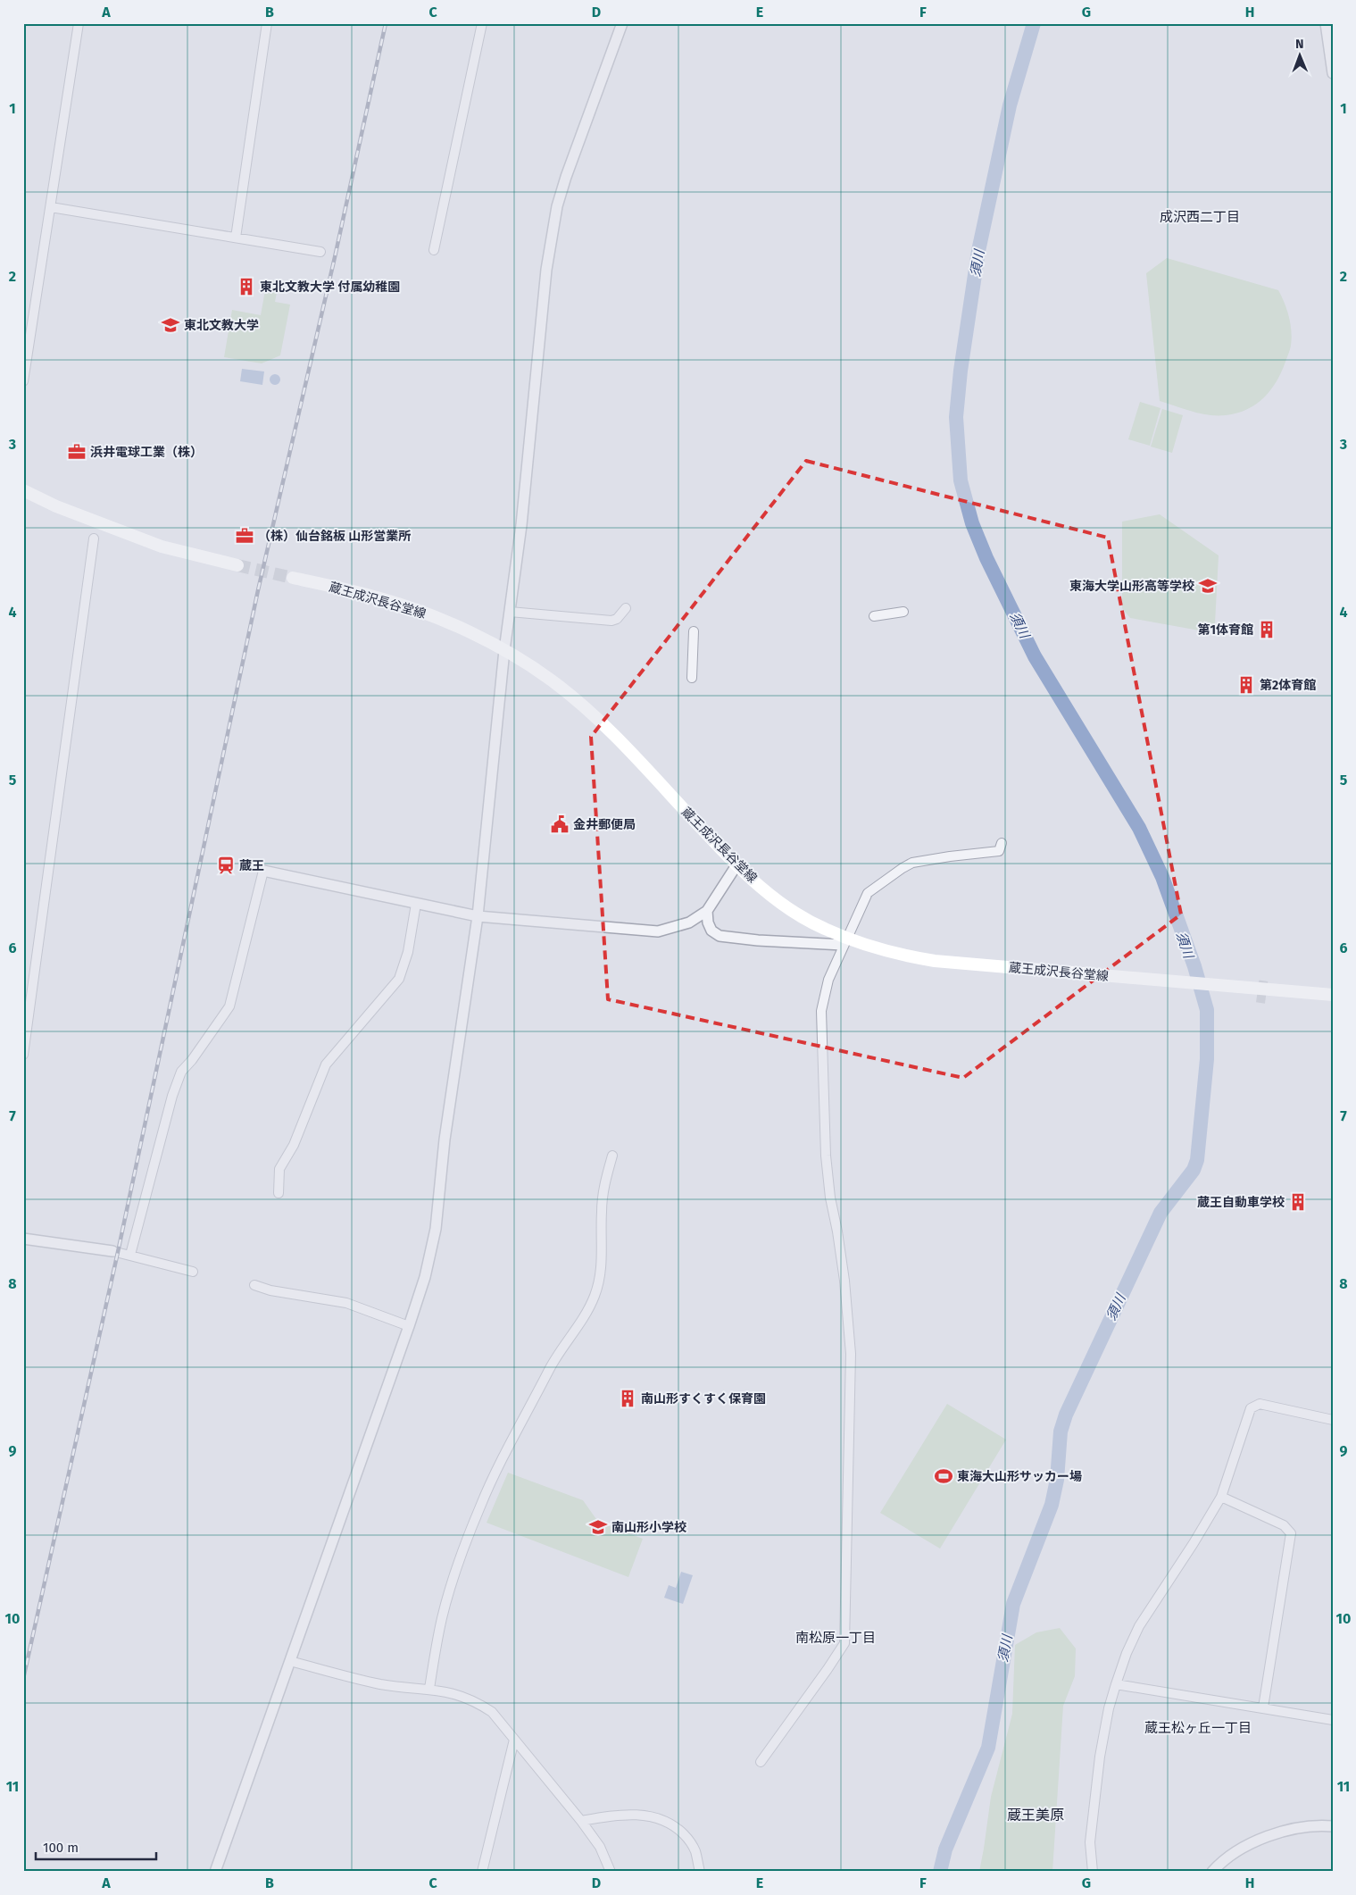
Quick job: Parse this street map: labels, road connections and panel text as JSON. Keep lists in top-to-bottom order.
{
  "streets": {
    "main road": ["蔵王成沢長谷堂線"]
  },
  "districts": [
    "成沢西二丁目",
    "南松原一丁目",
    "蔵王松ヶ丘一丁目",
    "蔵王美原"
  ],
  "water": ["須川"],
  "places": {
    "building": [
      "東北文教大学 付属幼稚園",
      "第1体育館",
      "第2体育館",
      "蔵王自動車学校",
      "南山形すくすく保育園"
    ],
    "school or university": ["東北文教大学", "東海大学山形高等学校", "南山形小学校"],
    "office": ["浜井電球工業（株）", "（株）仙台銘板 山形営業所"],
    "public building": ["金井郵便局"],
    "station": ["蔵王"],
    "sports": ["東海大山形サッカー場"]
  },
  "scale_bar": "100 m",
  "north": "top",
  "grid": {
    "columns": [
      "A",
      "B",
      "C",
      "D",
      "E",
      "F",
      "G",
      "H"
    ],
    "rows": [
      "1",
      "2",
      "3",
      "4",
      "5",
      "6",
      "7",
      "8",
      "9",
      "10",
      "11"
    ]
  }
}
